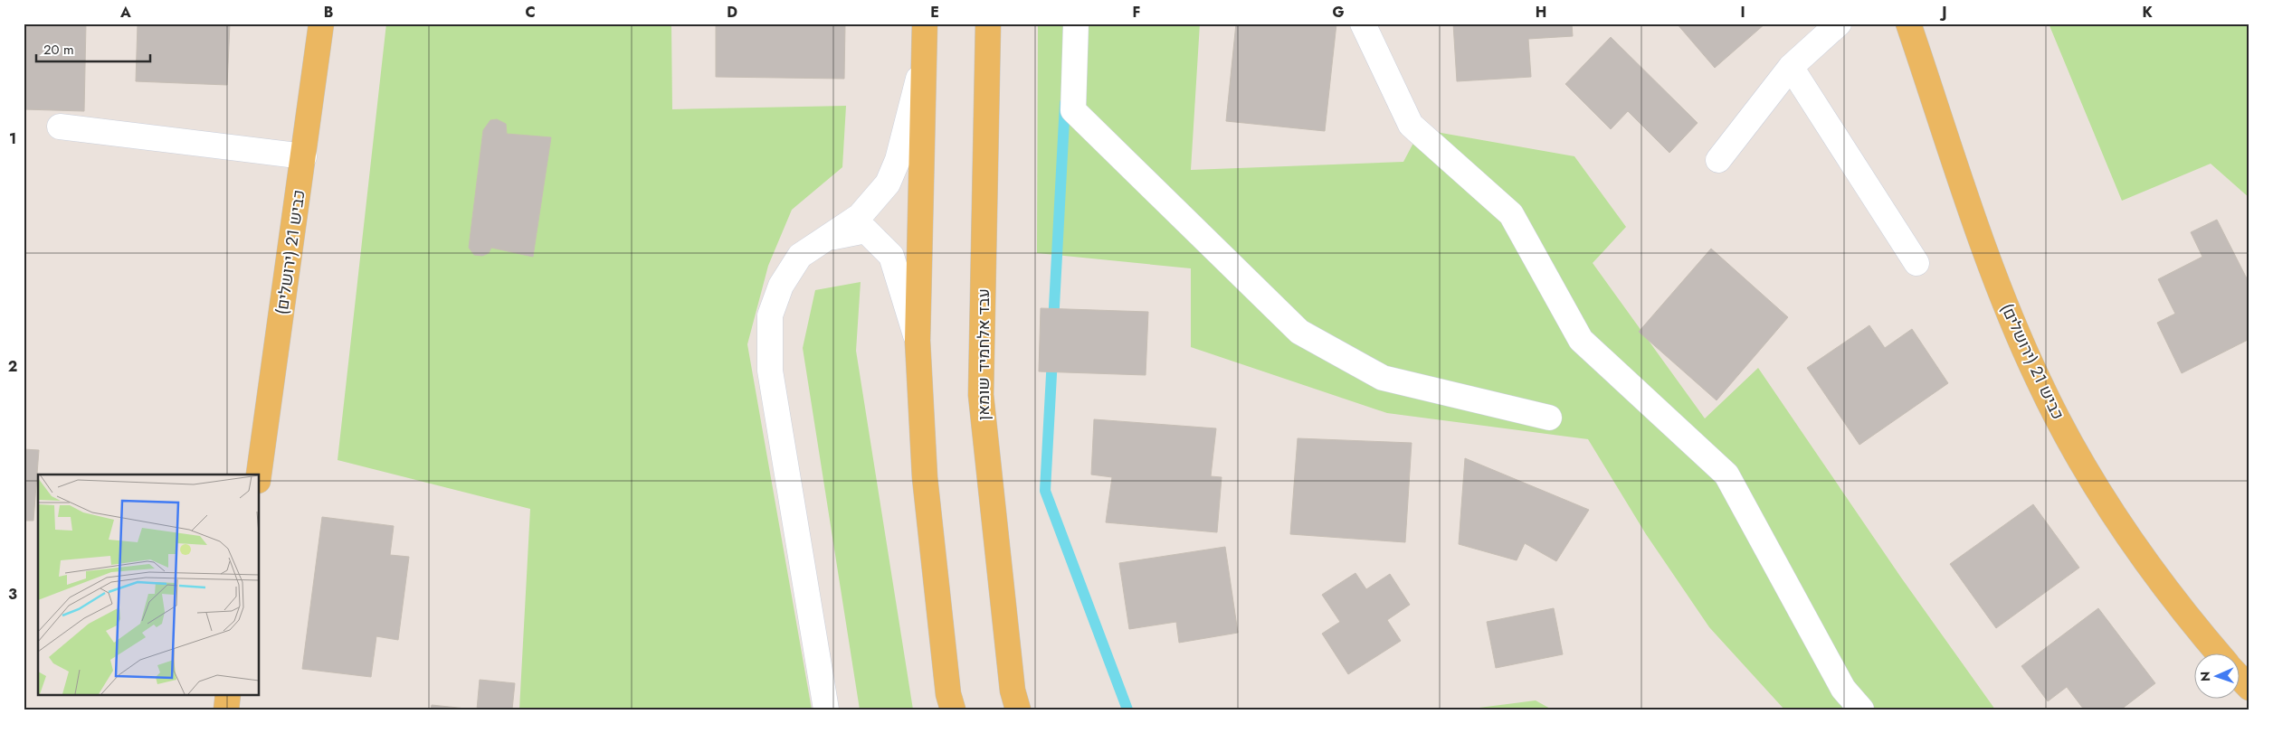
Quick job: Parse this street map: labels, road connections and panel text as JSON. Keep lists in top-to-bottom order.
{
  "streets": {
    "main road": ["כביש 21 (ירושלים)", "עבד אלחמיד שומאן"]
  },
  "scale_bar": "20 m",
  "north": "left",
  "grid": {
    "columns": [
      "A",
      "B",
      "C",
      "D",
      "E",
      "F",
      "G",
      "H",
      "I",
      "J",
      "K"
    ],
    "rows": ["1", "2", "3"]
  }
}
